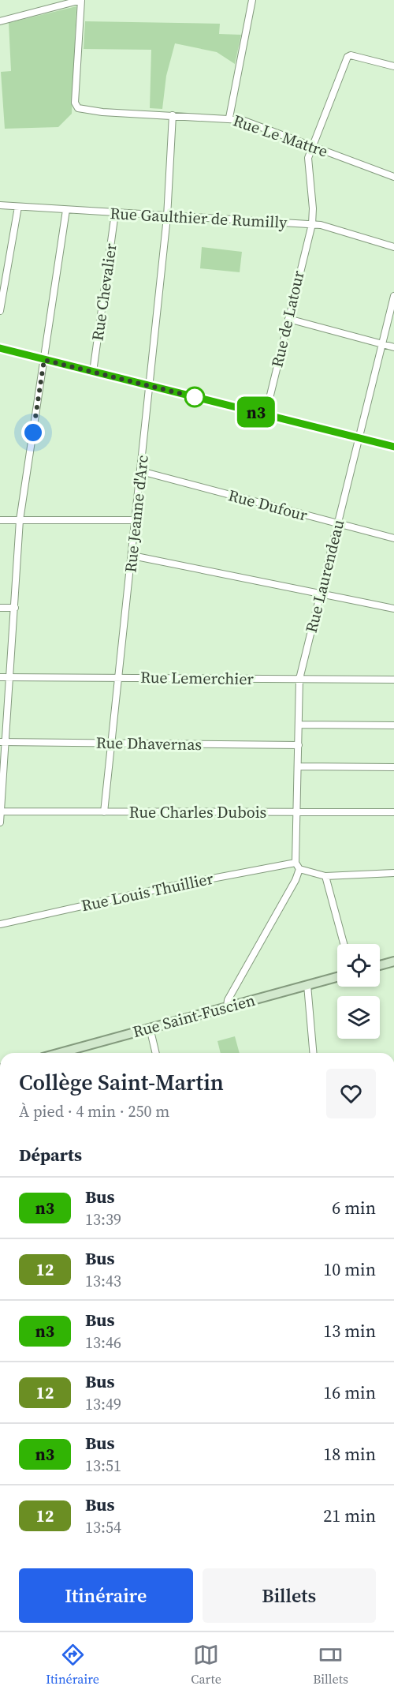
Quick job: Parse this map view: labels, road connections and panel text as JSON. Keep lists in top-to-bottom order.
{
  "streets": {
    "main road": ["Rue Saint-Fuscien"],
    "street": [
      "Rue Le Mattre",
      "Rue Gaulthier de Rumilly",
      "Rue Chevalier",
      "Rue de Latour",
      "Rue Dufour",
      "Rue Jeanne d'Arc",
      "Rue Laurendeau",
      "Rue Lemerchier",
      "Rue Dhavernas",
      "Rue Charles Dubois",
      "Rue Louis Thuillier"
    ]
  },
  "crossings": [
    ["Rue Le Mattre", "Rue de Latour"],
    ["Rue Le Mattre", "Rue Jeanne d'Arc"],
    ["Rue Gaulthier de Rumilly", "Rue Chevalier"],
    ["Rue Gaulthier de Rumilly", "Rue de Latour"],
    ["Rue Gaulthier de Rumilly", "Rue Jeanne d'Arc"],
    ["Rue Dufour", "Rue Jeanne d'Arc"],
    ["Rue Dufour", "Rue Laurendeau"],
    ["Rue Jeanne d'Arc", "Rue Lemerchier"],
    ["Rue Jeanne d'Arc", "Rue Dhavernas"],
    ["Rue Jeanne d'Arc", "Rue Charles Dubois"],
    ["Rue Laurendeau", "Rue Lemerchier"],
    ["Rue Laurendeau", "Rue Dhavernas"],
    ["Rue Laurendeau", "Rue Charles Dubois"],
    ["Rue Laurendeau", "Rue Louis Thuillier"]
  ],
  "lines": ["bus line n3"],
  "page": {
    "on_map": "n3",
    "heading": [
      ["Collège Saint-Martin", "À pied · 4 min · 250 m"],
      "Départs"
    ],
    "list": [
      {
        "mark": "n3",
        "name": "Bus",
        "note": "13:39",
        "value": "6 min"
      },
      {
        "mark": "12",
        "name": "Bus",
        "note": "13:43",
        "value": "10 min"
      },
      {
        "mark": "n3",
        "name": "Bus",
        "note": "13:46",
        "value": "13 min"
      },
      {
        "mark": "12",
        "name": "Bus",
        "note": "13:49",
        "value": "16 min"
      },
      {
        "mark": "n3",
        "name": "Bus",
        "note": "13:51",
        "value": "18 min"
      },
      {
        "mark": "12",
        "name": "Bus",
        "note": "13:54",
        "value": "21 min"
      }
    ],
    "buttons": ["Itinéraire", "Billets"],
    "tabs": ["Itinéraire", "Carte", "Billets"]
  }
}
